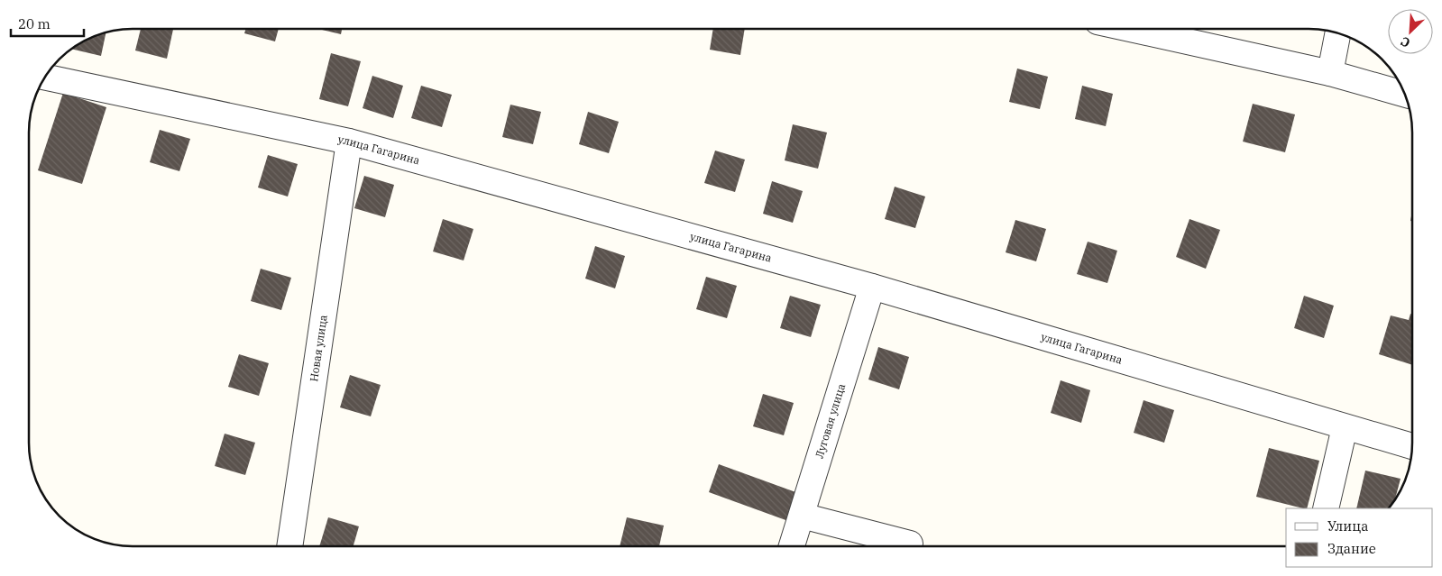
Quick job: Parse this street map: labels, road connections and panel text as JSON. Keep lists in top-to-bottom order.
{
  "streets": {
    "street": ["улица Гагарина", "Новая улица", "Луговая улица"]
  },
  "crossings": [
    ["улица Гагарина", "Новая улица"],
    ["улица Гагарина", "Луговая улица"]
  ],
  "legend": ["Улица", "Здание"],
  "scale_bar": "20 m",
  "north": "bottom left"
}
